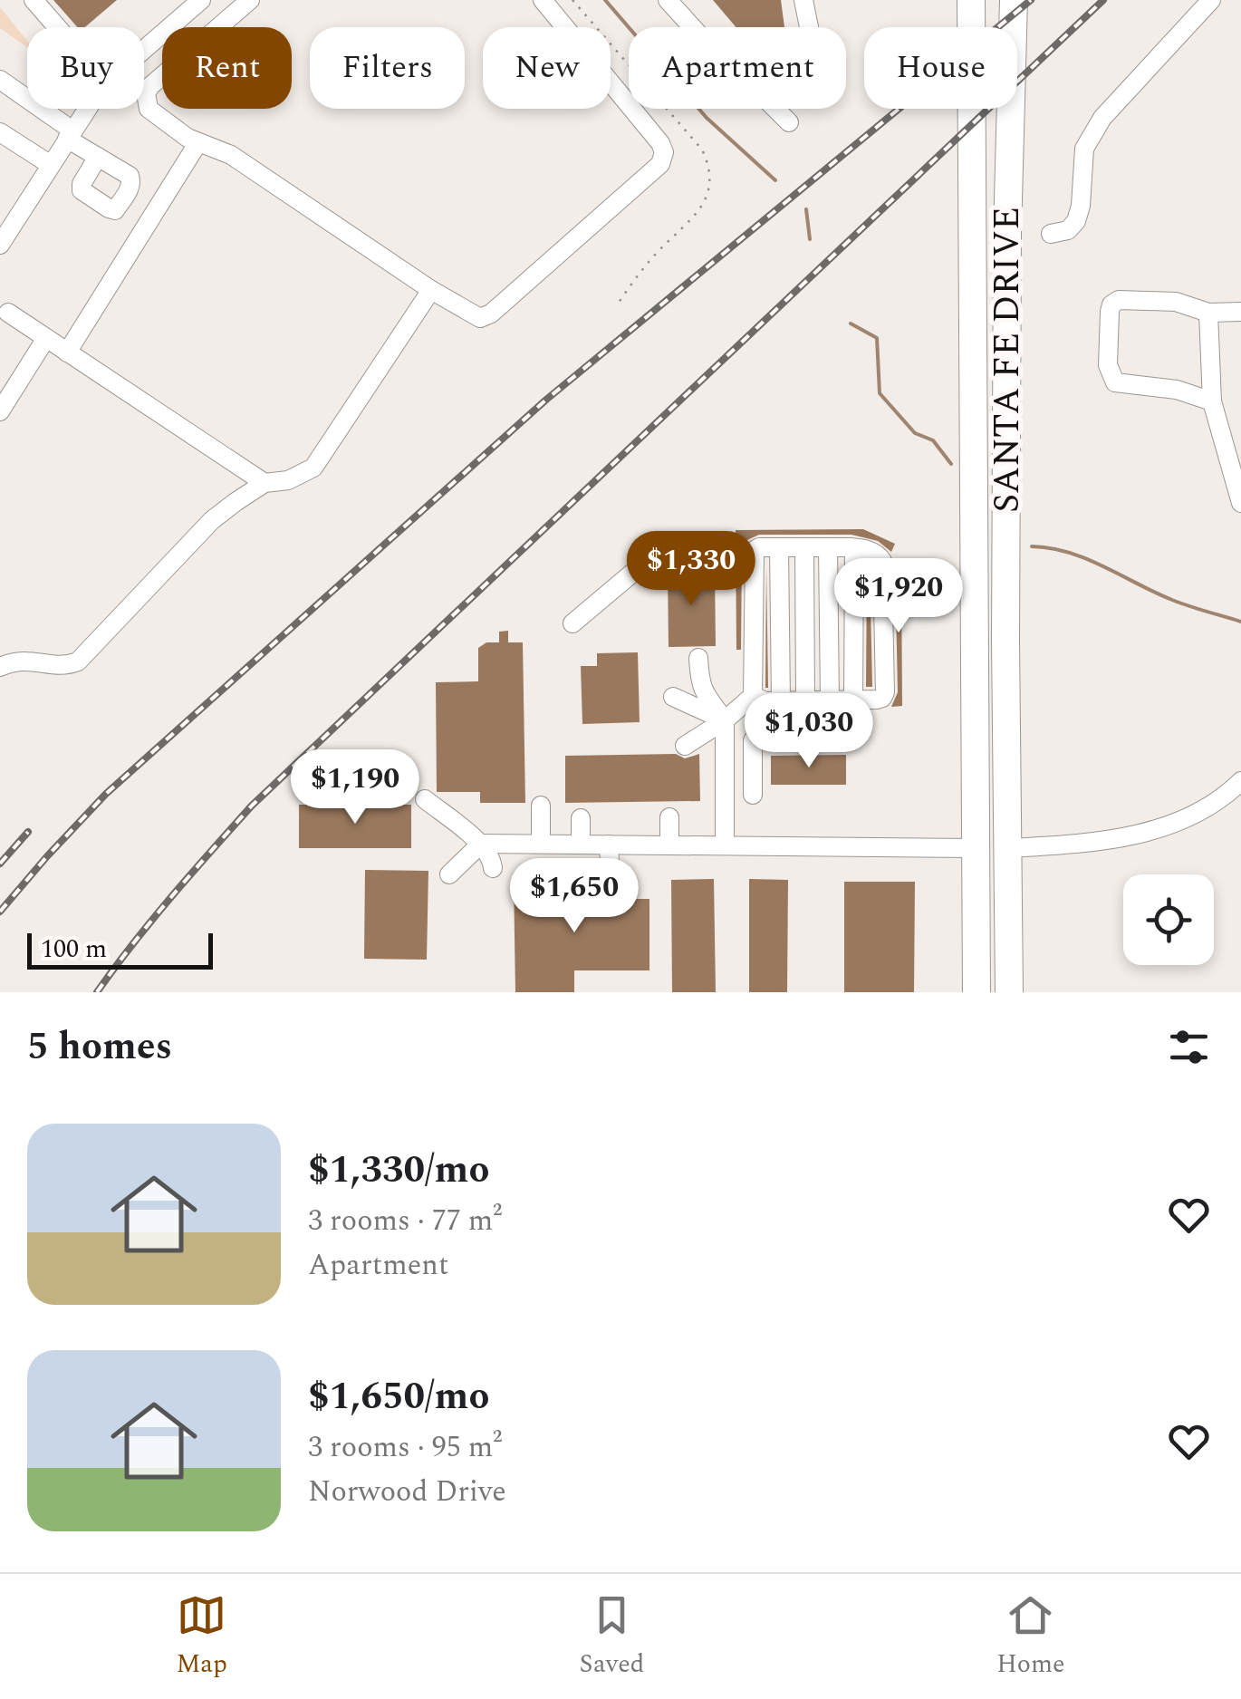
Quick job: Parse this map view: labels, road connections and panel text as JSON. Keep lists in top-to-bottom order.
{
  "streets": {
    "highway": ["SANTA FE DRIVE"]
  },
  "scale_bar": "100 m",
  "page": {
    "chip": [
      "Buy",
      "Rent",
      "Filters",
      "New",
      "Apartment",
      "House"
    ],
    "price": [
      "$1,330",
      "$1,920",
      "$1,030",
      "$1,190",
      "$1,650"
    ],
    "scale": "100 m",
    "heading": "5 homes",
    "list": [
      {
        "name": "$1,330/mo",
        "note": "3 rooms · 77 m² · Apartment"
      },
      {
        "name": "$1,650/mo",
        "note": "3 rooms · 95 m² · Norwood Drive"
      }
    ],
    "tabs": ["Map", "Saved", "Home"]
  }
}
